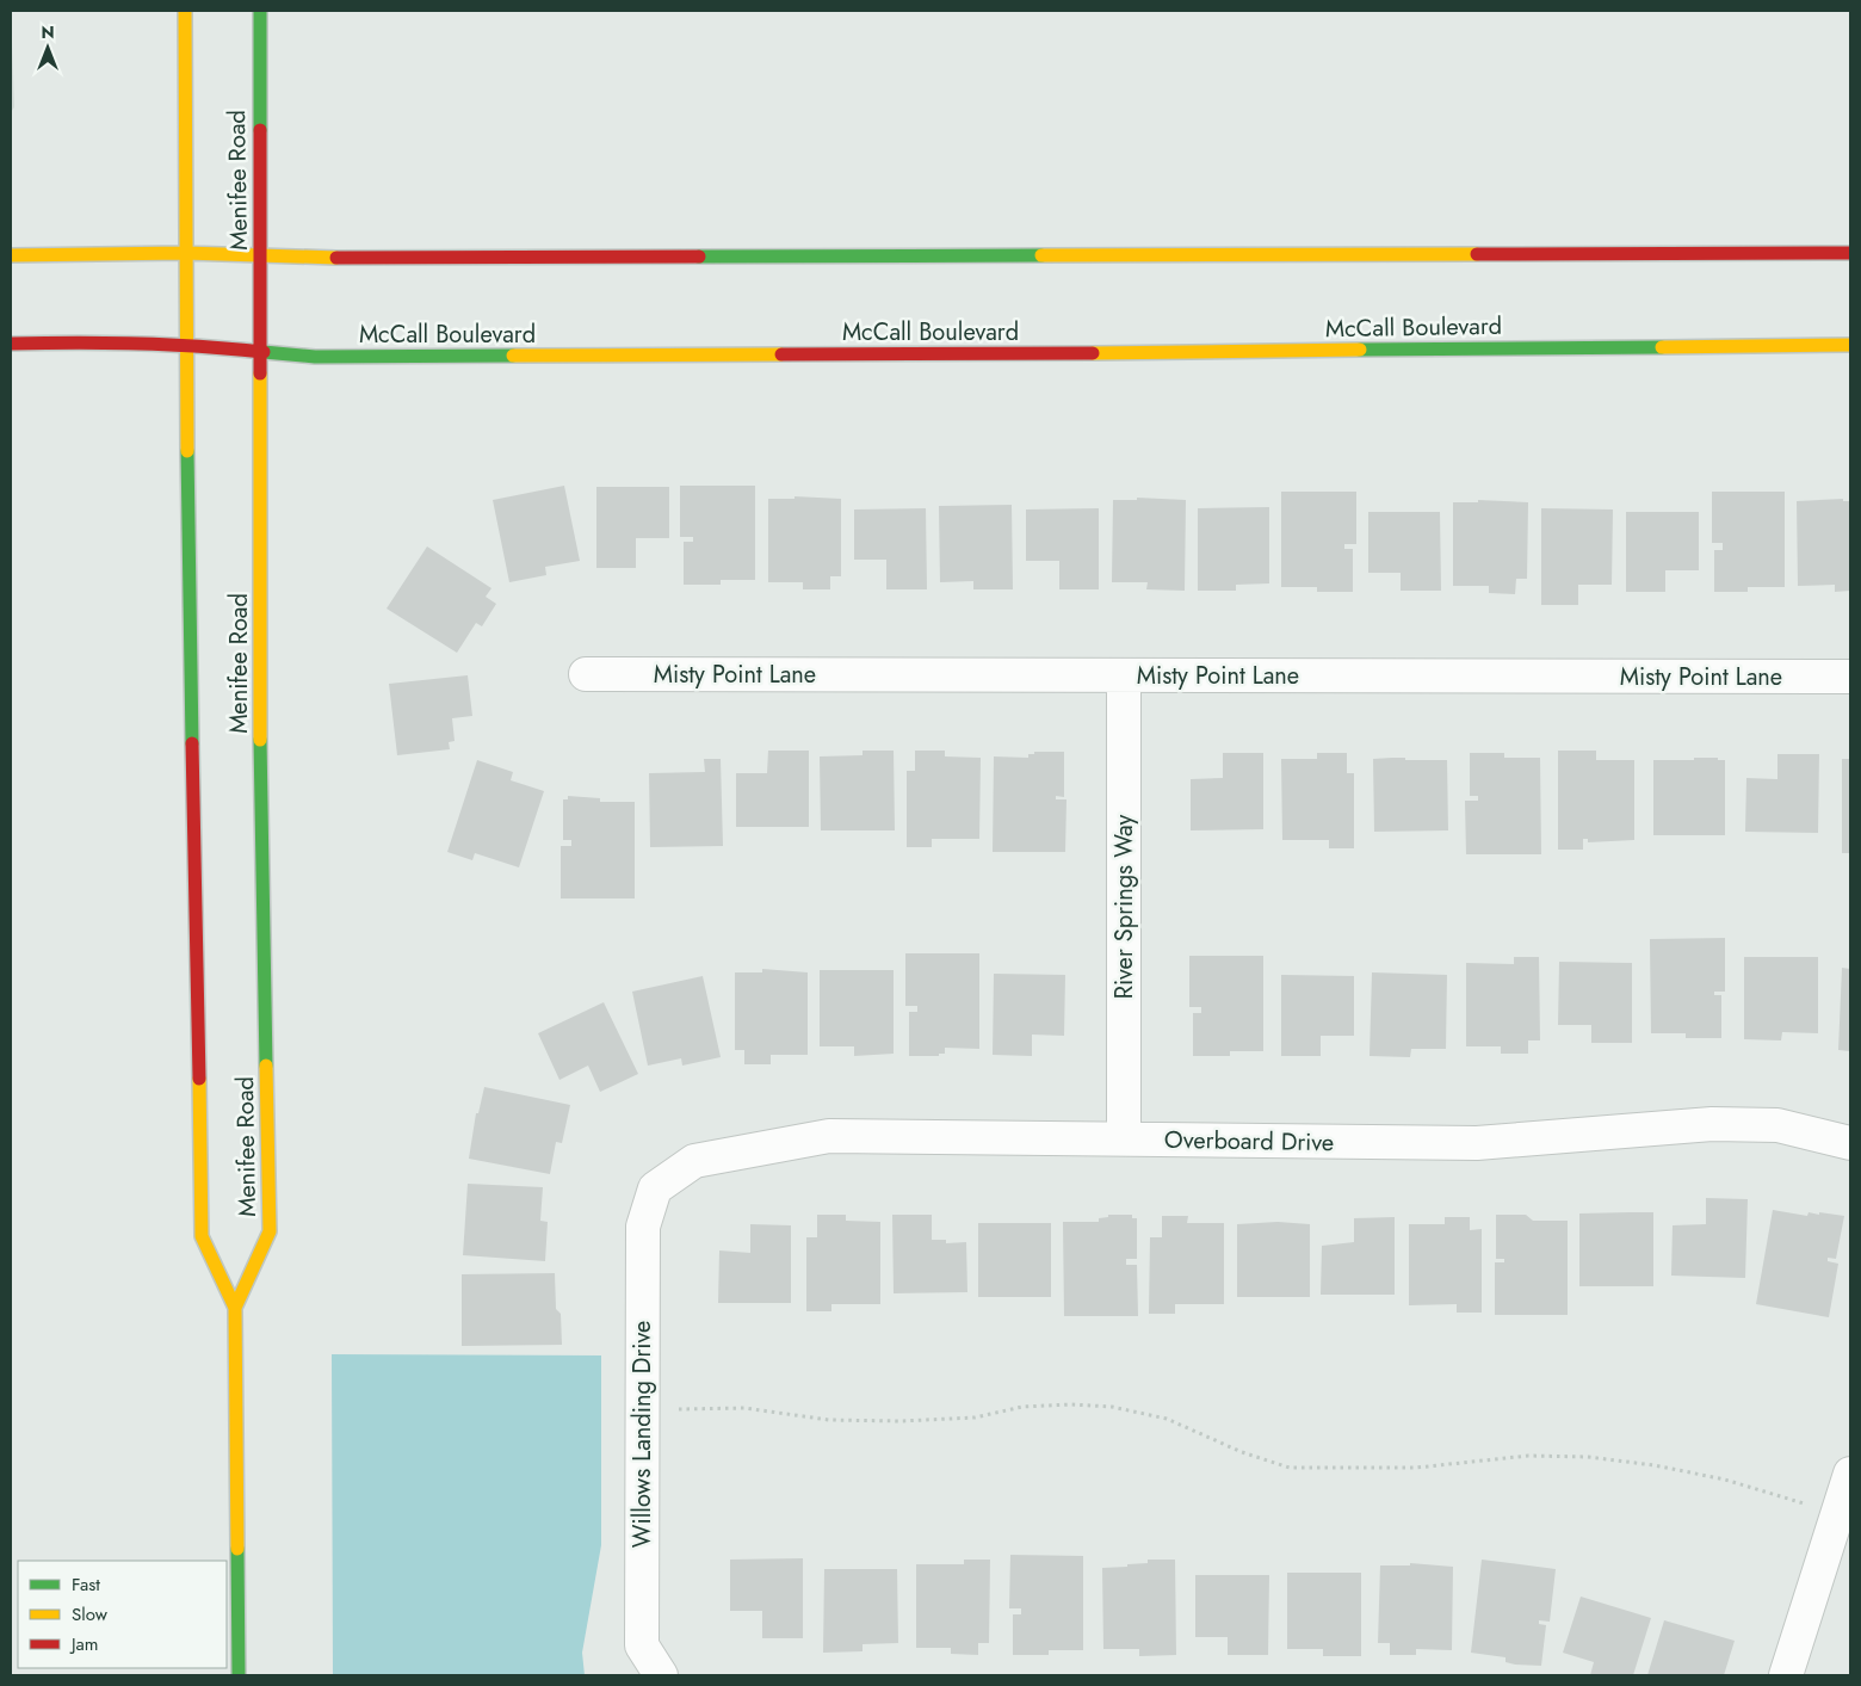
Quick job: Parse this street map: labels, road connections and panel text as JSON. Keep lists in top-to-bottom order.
{
  "streets": {
    "main road": ["Menifee Road", "McCall Boulevard"],
    "street": [
      "Misty Point Lane",
      "River Springs Way",
      "Overboard Drive",
      "Willows Landing Drive"
    ]
  },
  "crossings": [
    ["Menifee Road", "McCall Boulevard"],
    ["Misty Point Lane", "River Springs Way"],
    ["River Springs Way", "Overboard Drive"],
    ["Overboard Drive", "Willows Landing Drive"]
  ],
  "legend": ["Fast", "Slow", "Jam"],
  "north": "top"
}
